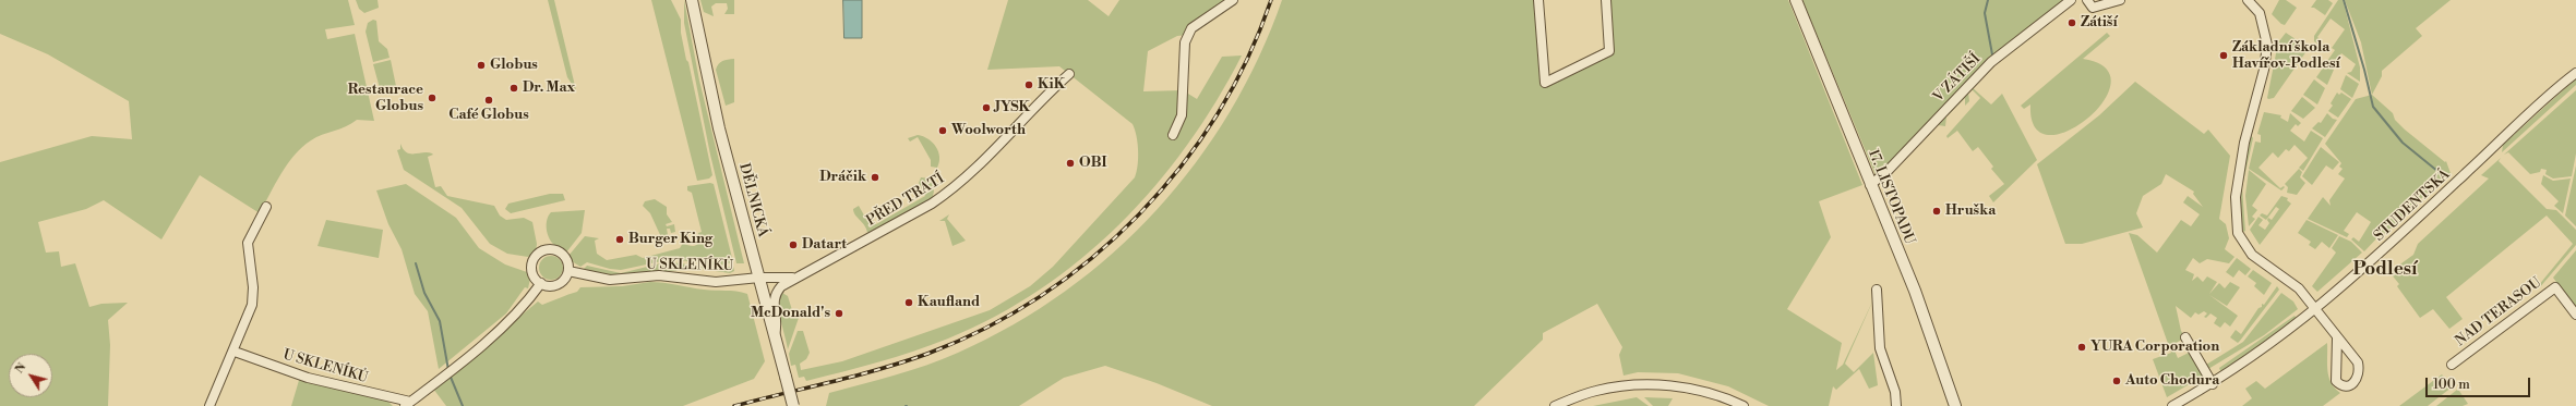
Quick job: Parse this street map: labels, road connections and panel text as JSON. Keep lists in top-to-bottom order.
{
  "streets": {
    "street": [
      "V ZÁTIŠÍ",
      "17. LISTOPADU",
      "DĚLNICKÁ",
      "PŘED TRATÍ",
      "STUDENTSKÁ",
      "U SKLENÍKŮ",
      "NAD TERASOU"
    ]
  },
  "crossings": [
    ["V ZÁTIŠÍ", "17. LISTOPADU"],
    ["DĚLNICKÁ", "PŘED TRATÍ"],
    ["DĚLNICKÁ", "U SKLENÍKŮ"],
    ["PŘED TRATÍ", "U SKLENÍKŮ"]
  ],
  "districts": ["Podlesí"],
  "places": [
    "Zátiší",
    "Základní škola Havířov-Podlesí",
    "Globus",
    "KiK",
    "Dr. Max",
    "Restaurace Globus",
    "Café Globus",
    "JYSK",
    "Woolworth",
    "OBI",
    "Dráčik",
    "Hruška",
    "Burger King",
    "Datart",
    "Kaufland",
    "McDonald's",
    "YURA Corporation",
    "Auto Chodura"
  ],
  "scale_bar": "100 m",
  "north": "top left"
}
